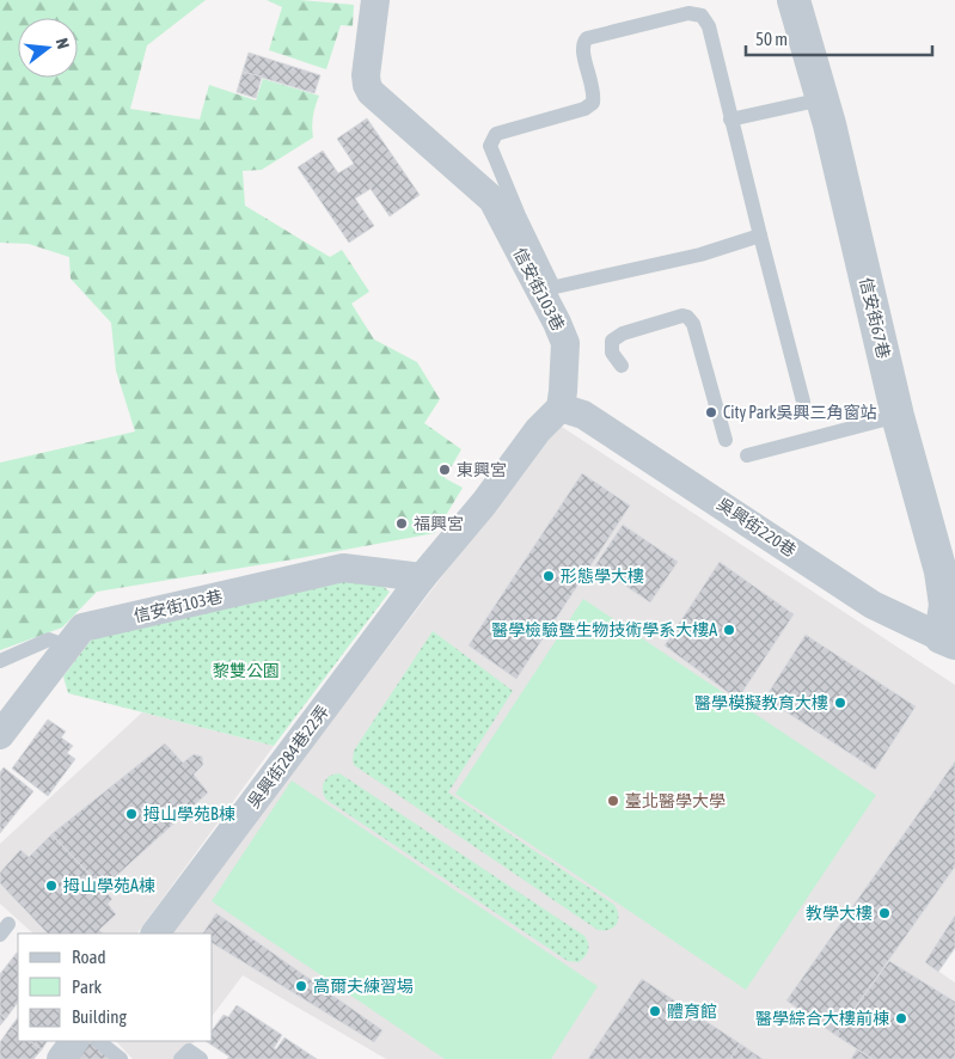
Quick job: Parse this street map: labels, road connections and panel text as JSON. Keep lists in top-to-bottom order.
{
  "streets": {
    "street": [
      "信安街103巷",
      "信安街67巷",
      "吳興街220巷",
      "吳興街284巷22弄"
    ]
  },
  "crossings": [
    ["信安街103巷", "吳興街220巷"],
    ["信安街103巷", "吳興街284巷22弄"],
    ["信安街67巷", "吳興街220巷"]
  ],
  "parks": ["黎雙公園"],
  "places": [
    "City Park吳興三角窗站",
    "東興宮",
    "福興宮",
    "形態學大樓",
    "醫學檢驗暨生物技術學系大樓A",
    "醫學模擬教育大樓",
    "臺北醫學大學",
    "拇山學苑B棟",
    "拇山學苑A棟",
    "教學大樓",
    "高爾夫練習場",
    "體育館",
    "醫學綜合大樓前棟"
  ],
  "legend": ["Road", "Park", "Building"],
  "scale_bar": "50 m",
  "north": "right"
}
